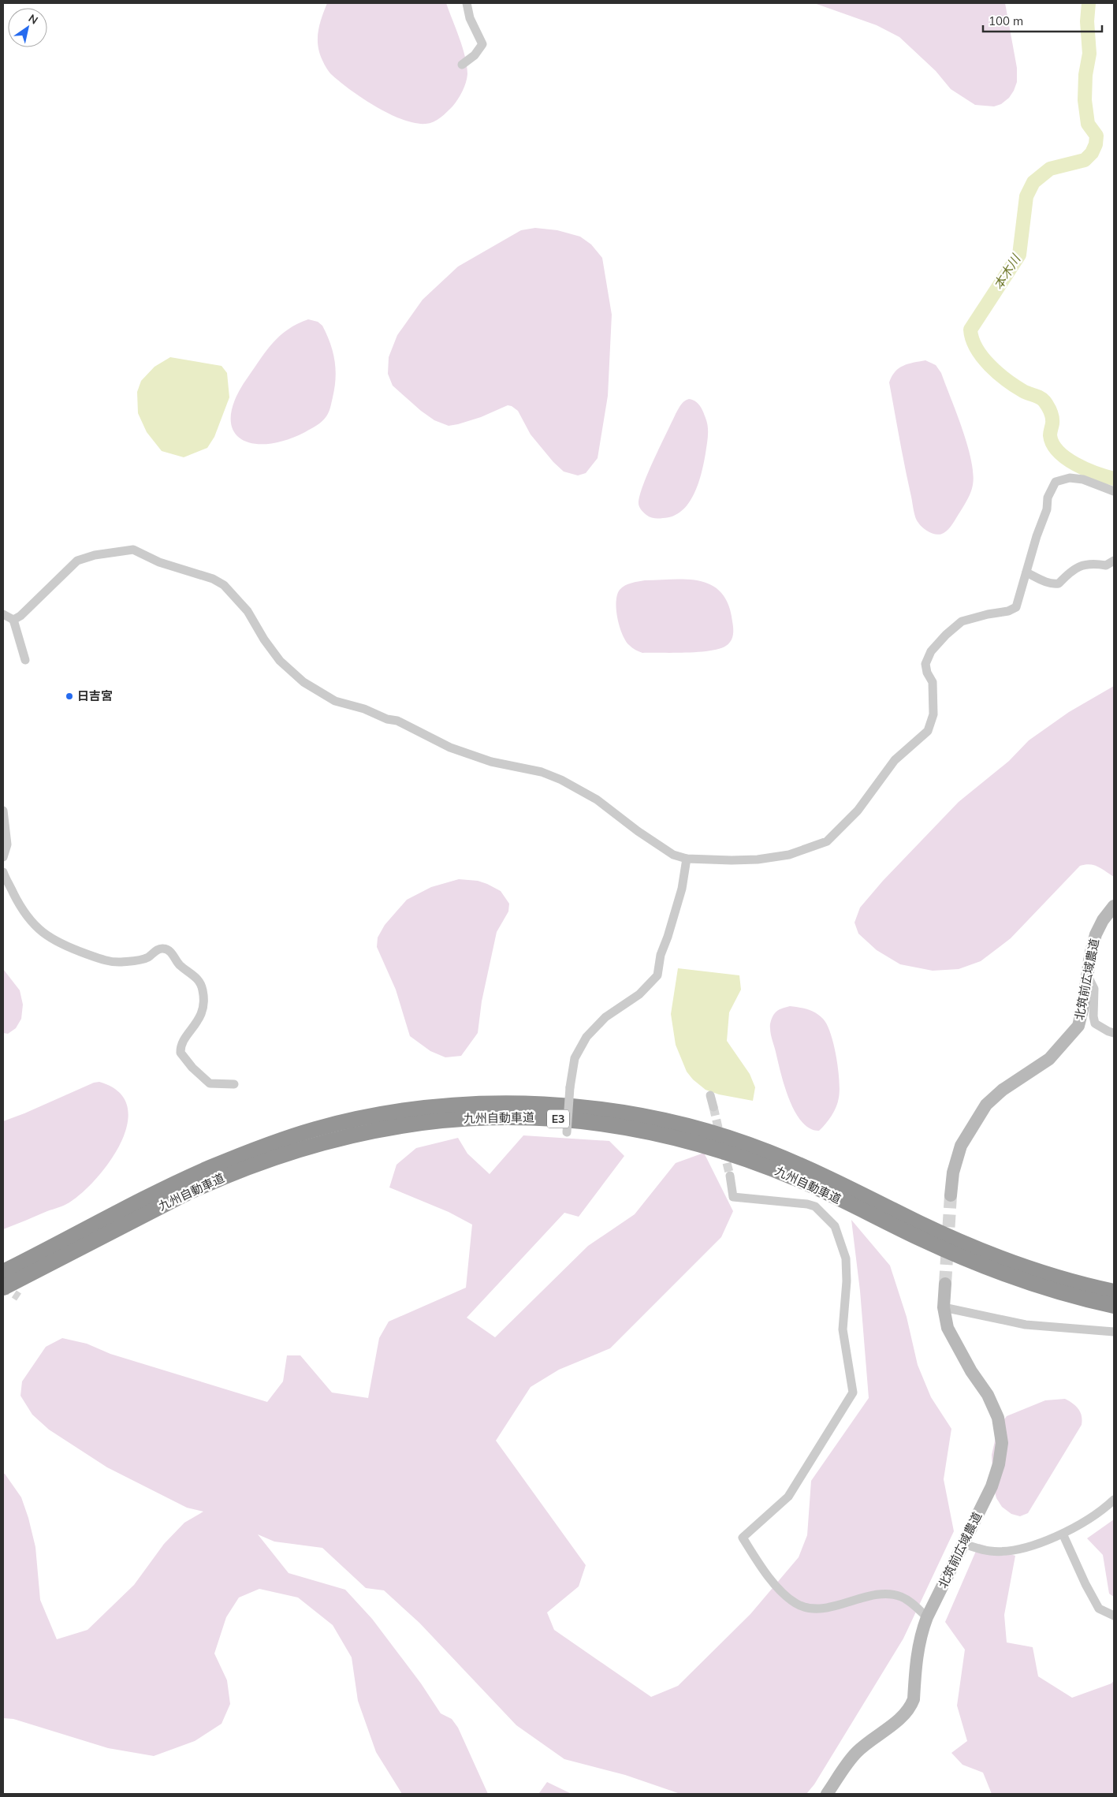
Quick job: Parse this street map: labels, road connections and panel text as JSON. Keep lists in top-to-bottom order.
{
  "streets": {
    "highway": ["九州自動車道", "E3"],
    "street": ["北筑前広域農道"]
  },
  "water": ["本木川"],
  "places": ["日吉宮"],
  "scale_bar": "100 m",
  "north": "top right"
}
